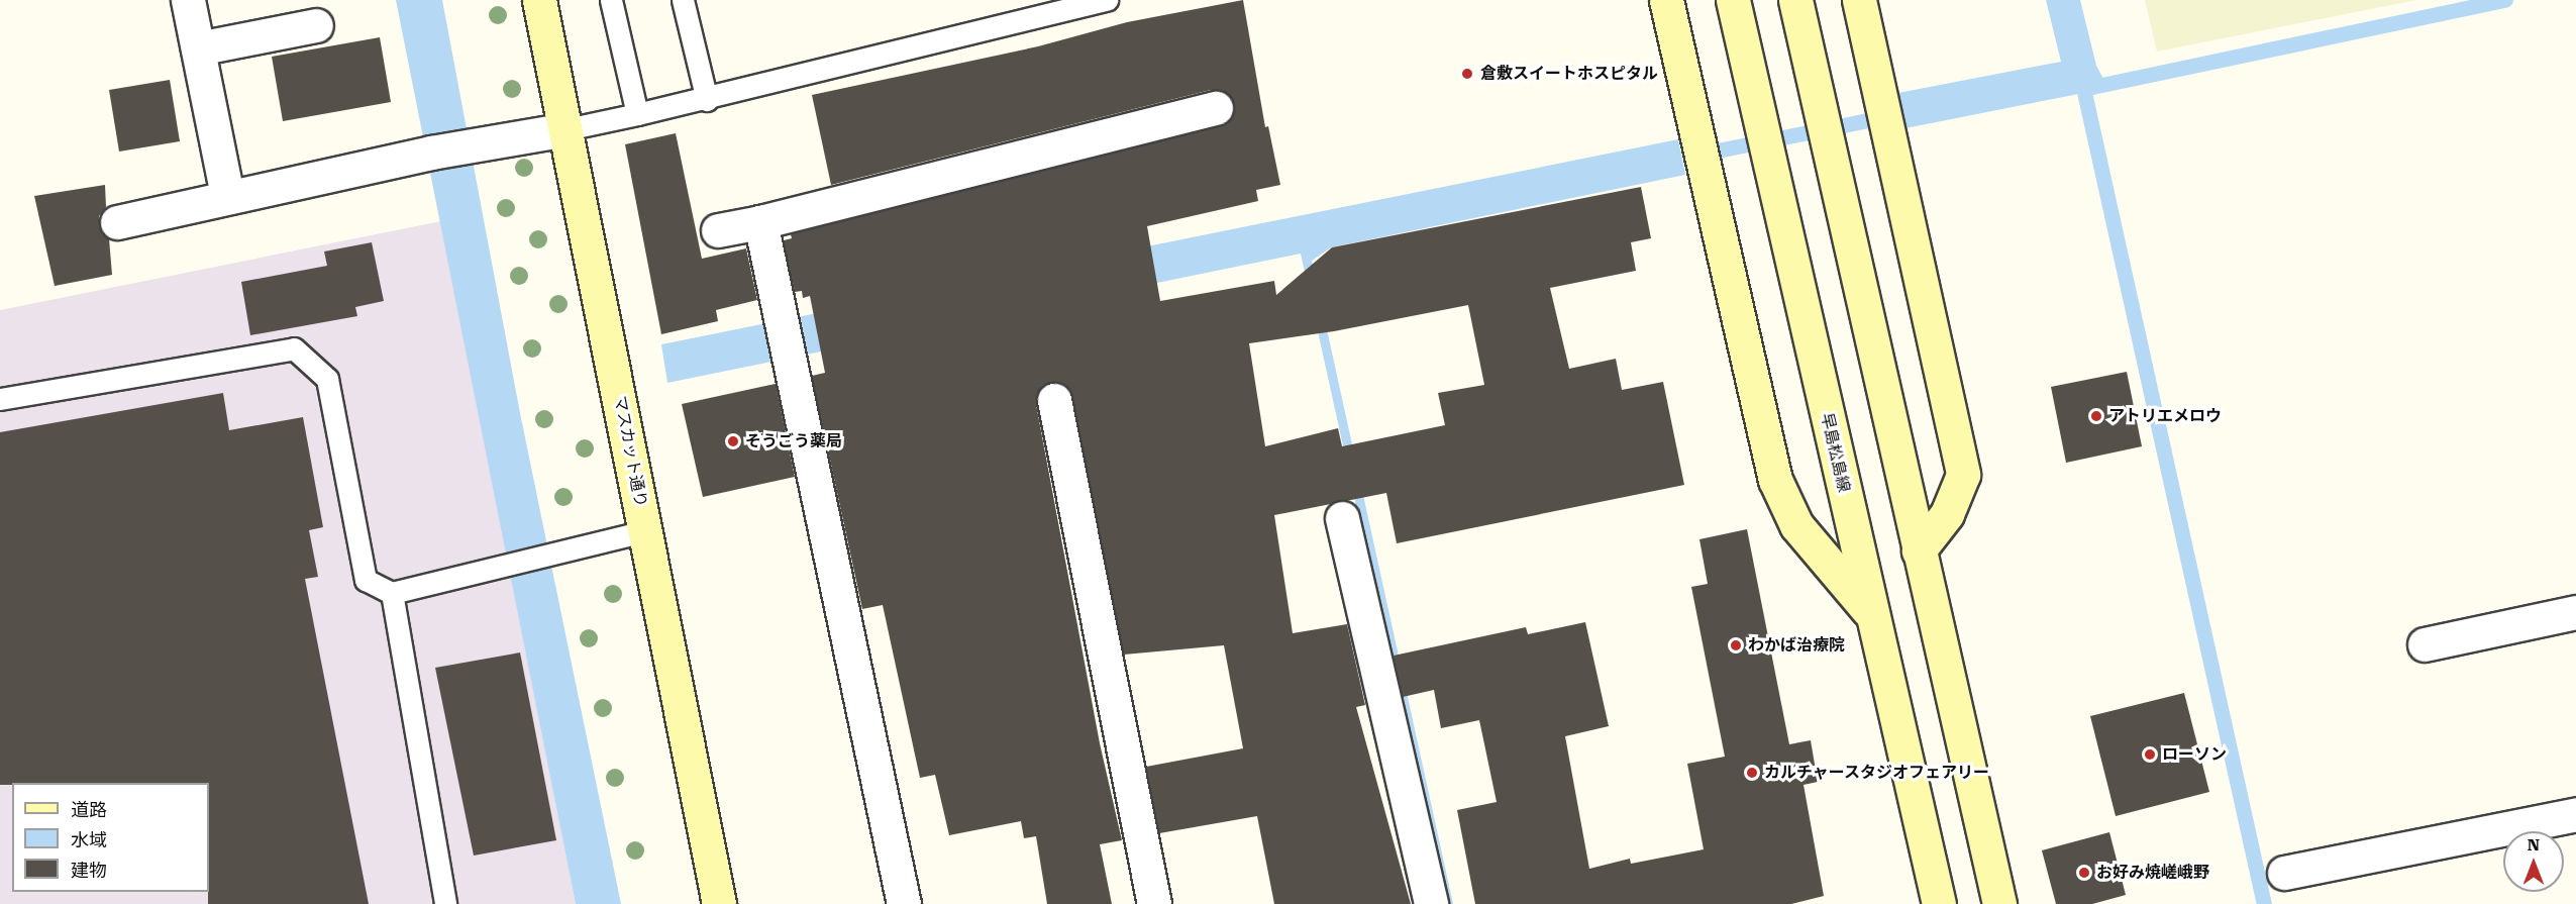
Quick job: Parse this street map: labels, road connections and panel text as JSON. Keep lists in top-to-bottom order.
{
  "streets": {
    "main road": ["マスカット通り", "早島松島線"]
  },
  "places": [
    "倉敷スイートホスピタル",
    "アトリエメロウ",
    "そうごう薬局",
    "わかば治療院",
    "ローソン",
    "カルチャースタジオフェアリー",
    "お好み焼嵯峨野"
  ],
  "legend": ["道路", "水域", "建物"],
  "north": "top"
}
